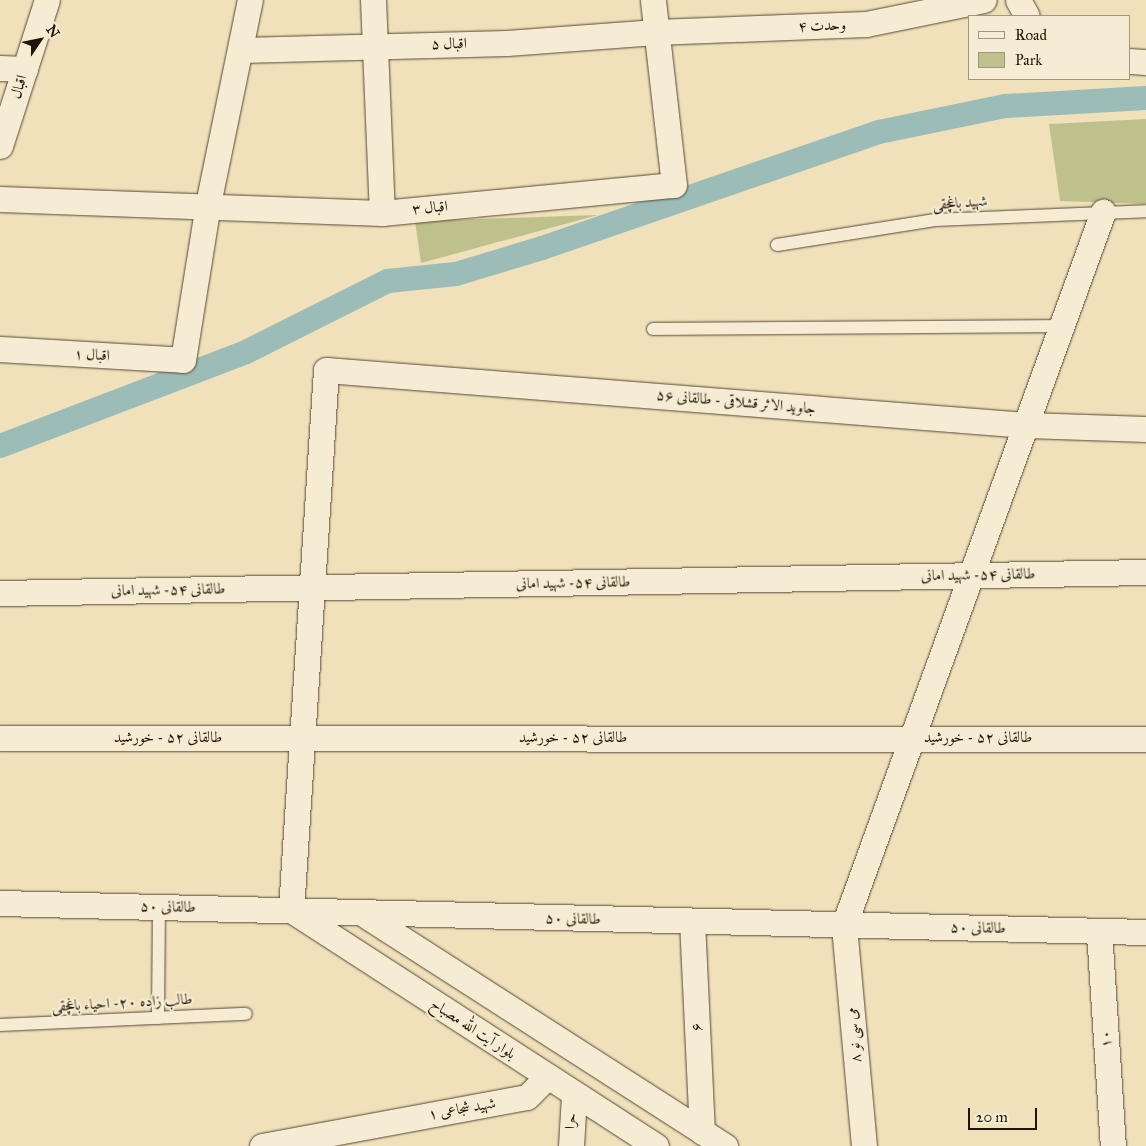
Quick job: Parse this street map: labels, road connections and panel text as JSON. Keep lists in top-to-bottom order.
{
  "streets": {
    "street": [
      "وحدت ۴",
      "اقبال ۵",
      "اقبال",
      "اقبال ۳",
      "اقبال ۱",
      "جاوید الاثر قشلاقی - طالقانی ۵۶",
      "طالقانی ۵۴- شهید امانی",
      "طالقانی ۵۲ - خورشید",
      "طالقانی ۵۰",
      "۶",
      "بلوار آیت الله مصباح",
      "۸ می سی نو",
      "۱۰",
      "شهید شجاعی ۱",
      "حرا"
    ],
    "lane": ["شهید باغچقی", "طالب زاده ۲۰- احیاء باغچقی"]
  },
  "crossings": [
    ["وحدت ۴", "اقبال ۵"],
    ["وحدت ۴", "اقبال ۳"],
    ["اقبال ۵", "اقبال ۳"],
    ["اقبال ۳", "اقبال ۱"],
    ["جاوید الاثر قشلاقی - طالقانی ۵۶", "طالقانی ۵۴- شهید امانی"],
    ["طالقانی ۵۰", "۶"],
    ["طالقانی ۵۰", "بلوار آیت الله مصباح"],
    ["طالقانی ۵۰", "۸ می سی نو"],
    ["طالقانی ۵۰", "۱۰"],
    ["بلوار آیت الله مصباح", "شهید شجاعی ۱"],
    ["بلوار آیت الله مصباح", "حرا"]
  ],
  "legend": ["Road", "Park"],
  "scale_bar": "20 m",
  "north": "top right"
}
